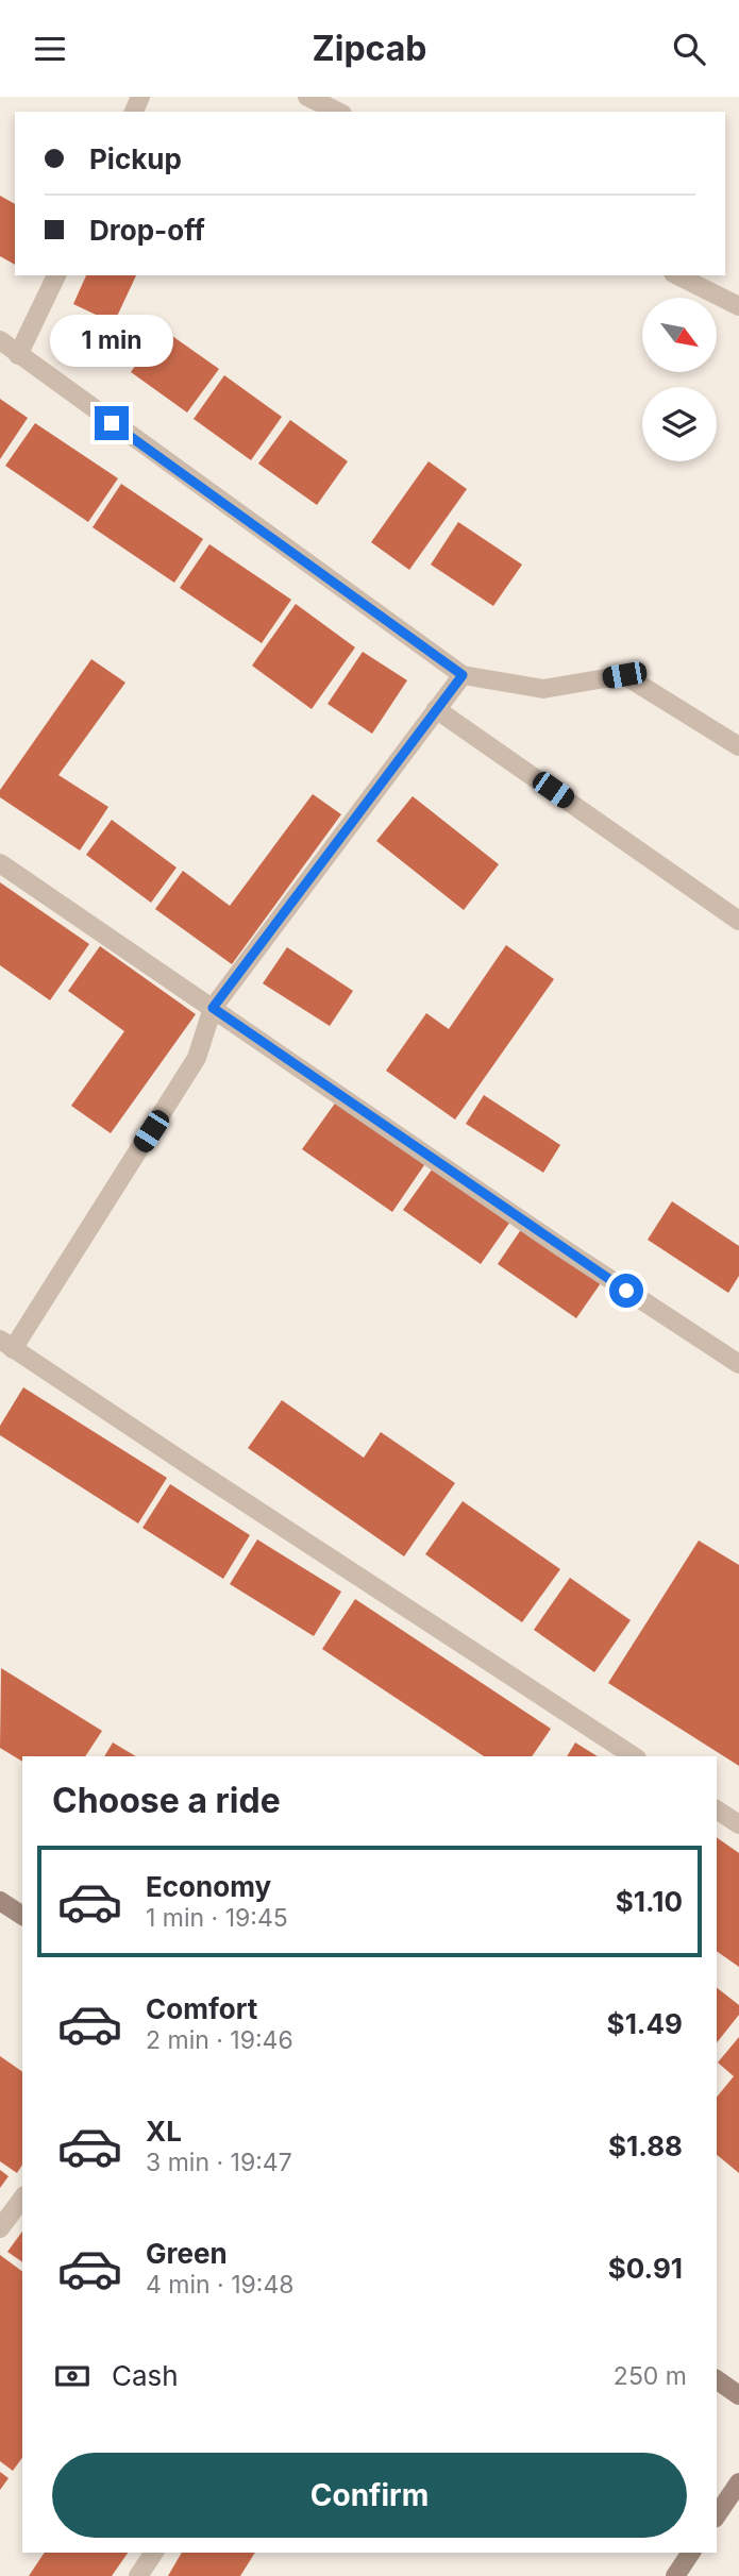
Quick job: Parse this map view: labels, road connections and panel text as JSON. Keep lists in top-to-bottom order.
{
  "north": "bottom right",
  "page": {
    "header": "Zipcab",
    "banner": ["Pickup", "Drop-off"],
    "bubble": "1 min",
    "heading": "Choose a ride",
    "list": [
      {
        "name": "Economy",
        "note": "1 min · 19:45",
        "value": "$1.10"
      },
      {
        "name": "Comfort",
        "note": "2 min · 19:46",
        "value": "$1.49"
      },
      {
        "name": "XL",
        "note": "3 min · 19:47",
        "value": "$1.88"
      },
      {
        "name": "Green",
        "note": "4 min · 19:48",
        "value": "$0.91"
      }
    ],
    "pay": ["Cash", "250 m"],
    "buttons": "Confirm"
  }
}
